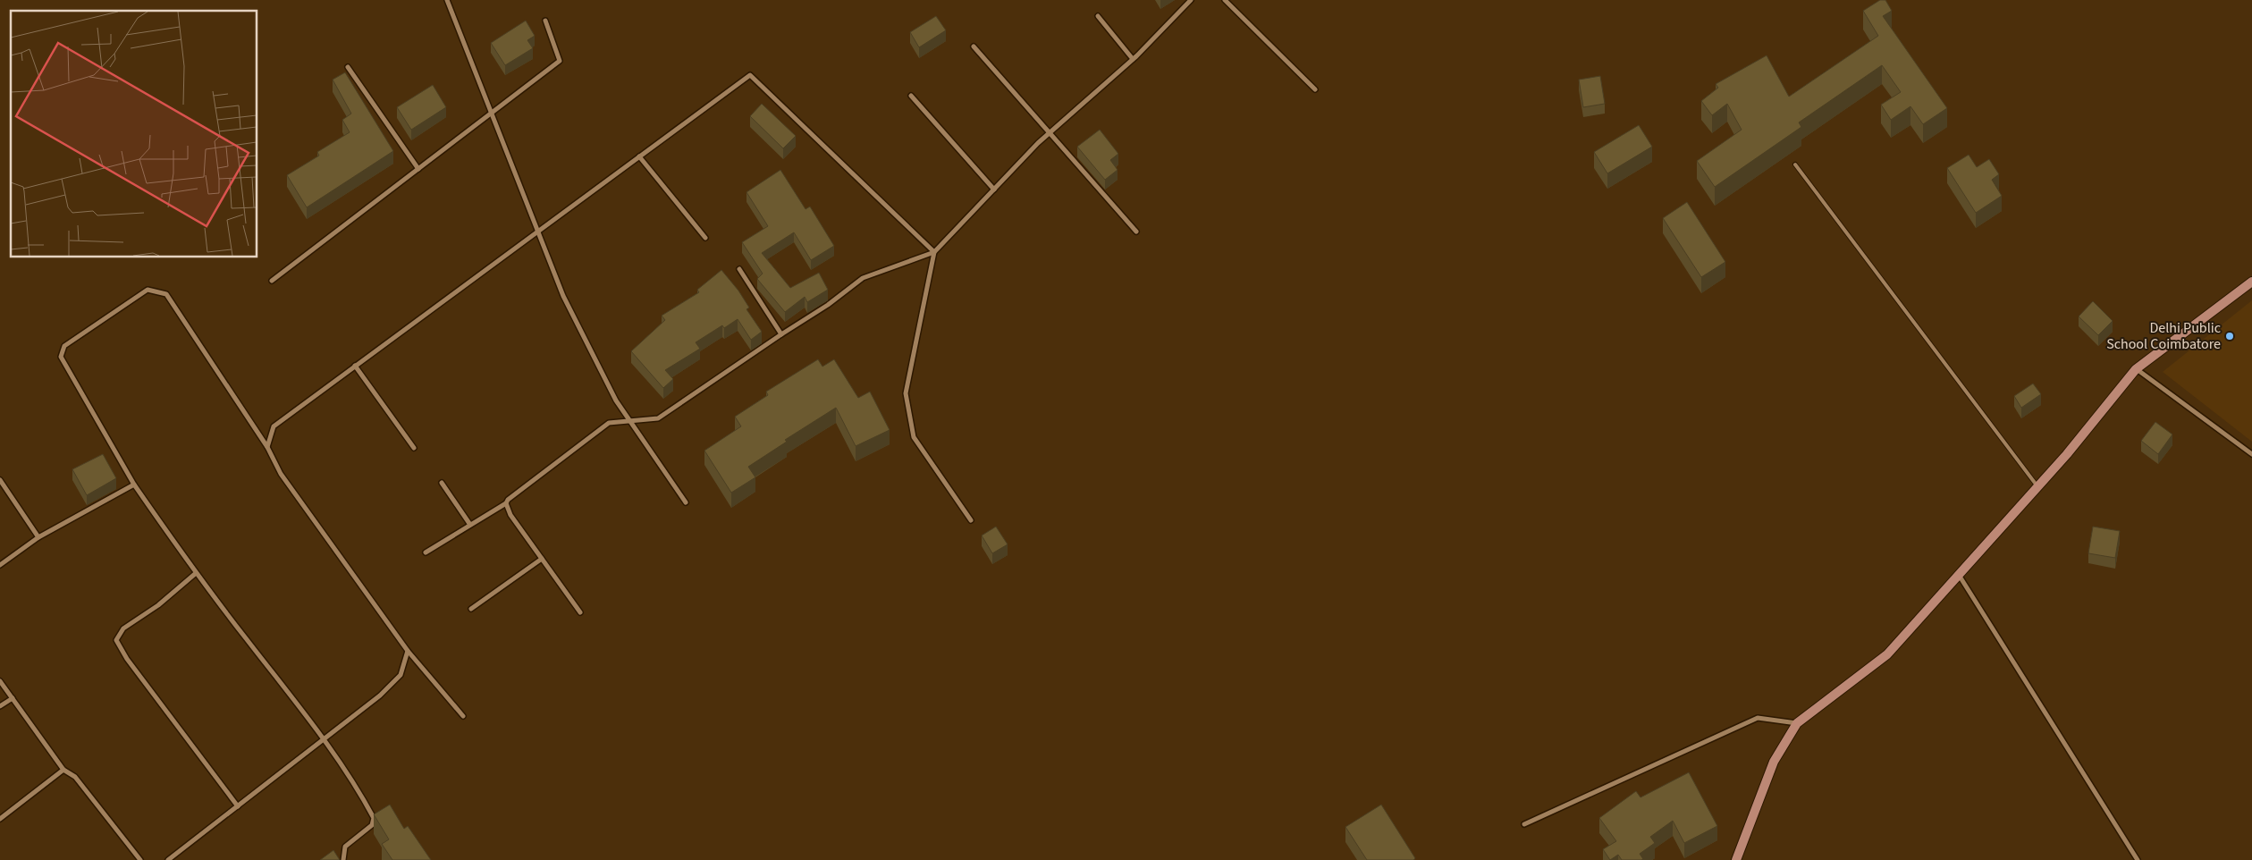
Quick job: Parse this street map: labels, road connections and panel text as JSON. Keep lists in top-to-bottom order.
{
  "places": ["Delhi Public School Coimbatore"]
}
